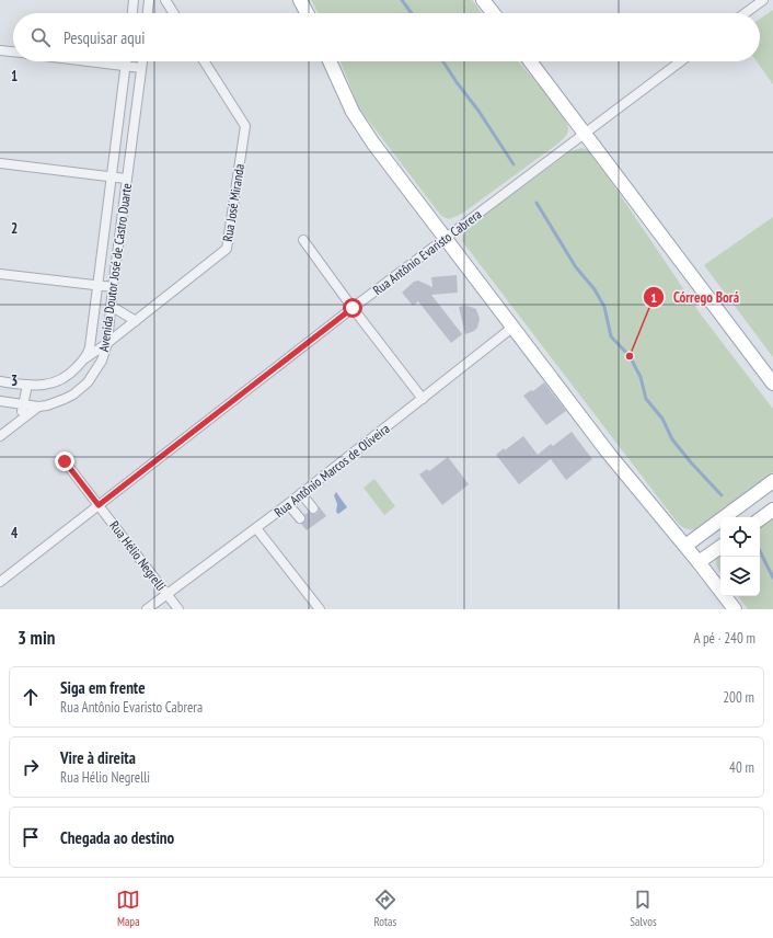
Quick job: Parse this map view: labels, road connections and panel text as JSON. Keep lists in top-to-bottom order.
{
  "streets": {
    "street": [
      "Rua José Miranda",
      "Rua Antônio Evaristo Cabrera",
      "Avenida Doutor José de Castro Duarte",
      "Rua Antônio Marcos de Oliveira",
      "Rua Hélio Negrelli"
    ]
  },
  "crossings": [
    ["Rua José Miranda", "Avenida Doutor José de Castro Duarte"],
    ["Rua Antônio Evaristo Cabrera", "Rua Hélio Negrelli"],
    ["Rua Antônio Marcos de Oliveira", "Rua Hélio Negrelli"]
  ],
  "places": ["Córrego Borá"],
  "page": {
    "search": "Pesquisar aqui",
    "heading": ["3 min", "A pé · 240 m"],
    "list": [
      ["Siga em frente", "Rua Antônio Evaristo Cabrera", "200 m"],
      ["Vire à direita", "Rua Hélio Negrelli", "40 m"],
      "Chegada ao destino"
    ],
    "nav": ["Mapa", "Rotas", "Salvos"]
  },
  "grid": {
    "rows": [
      "1",
      "2",
      "3",
      "4"
    ]
  }
}
